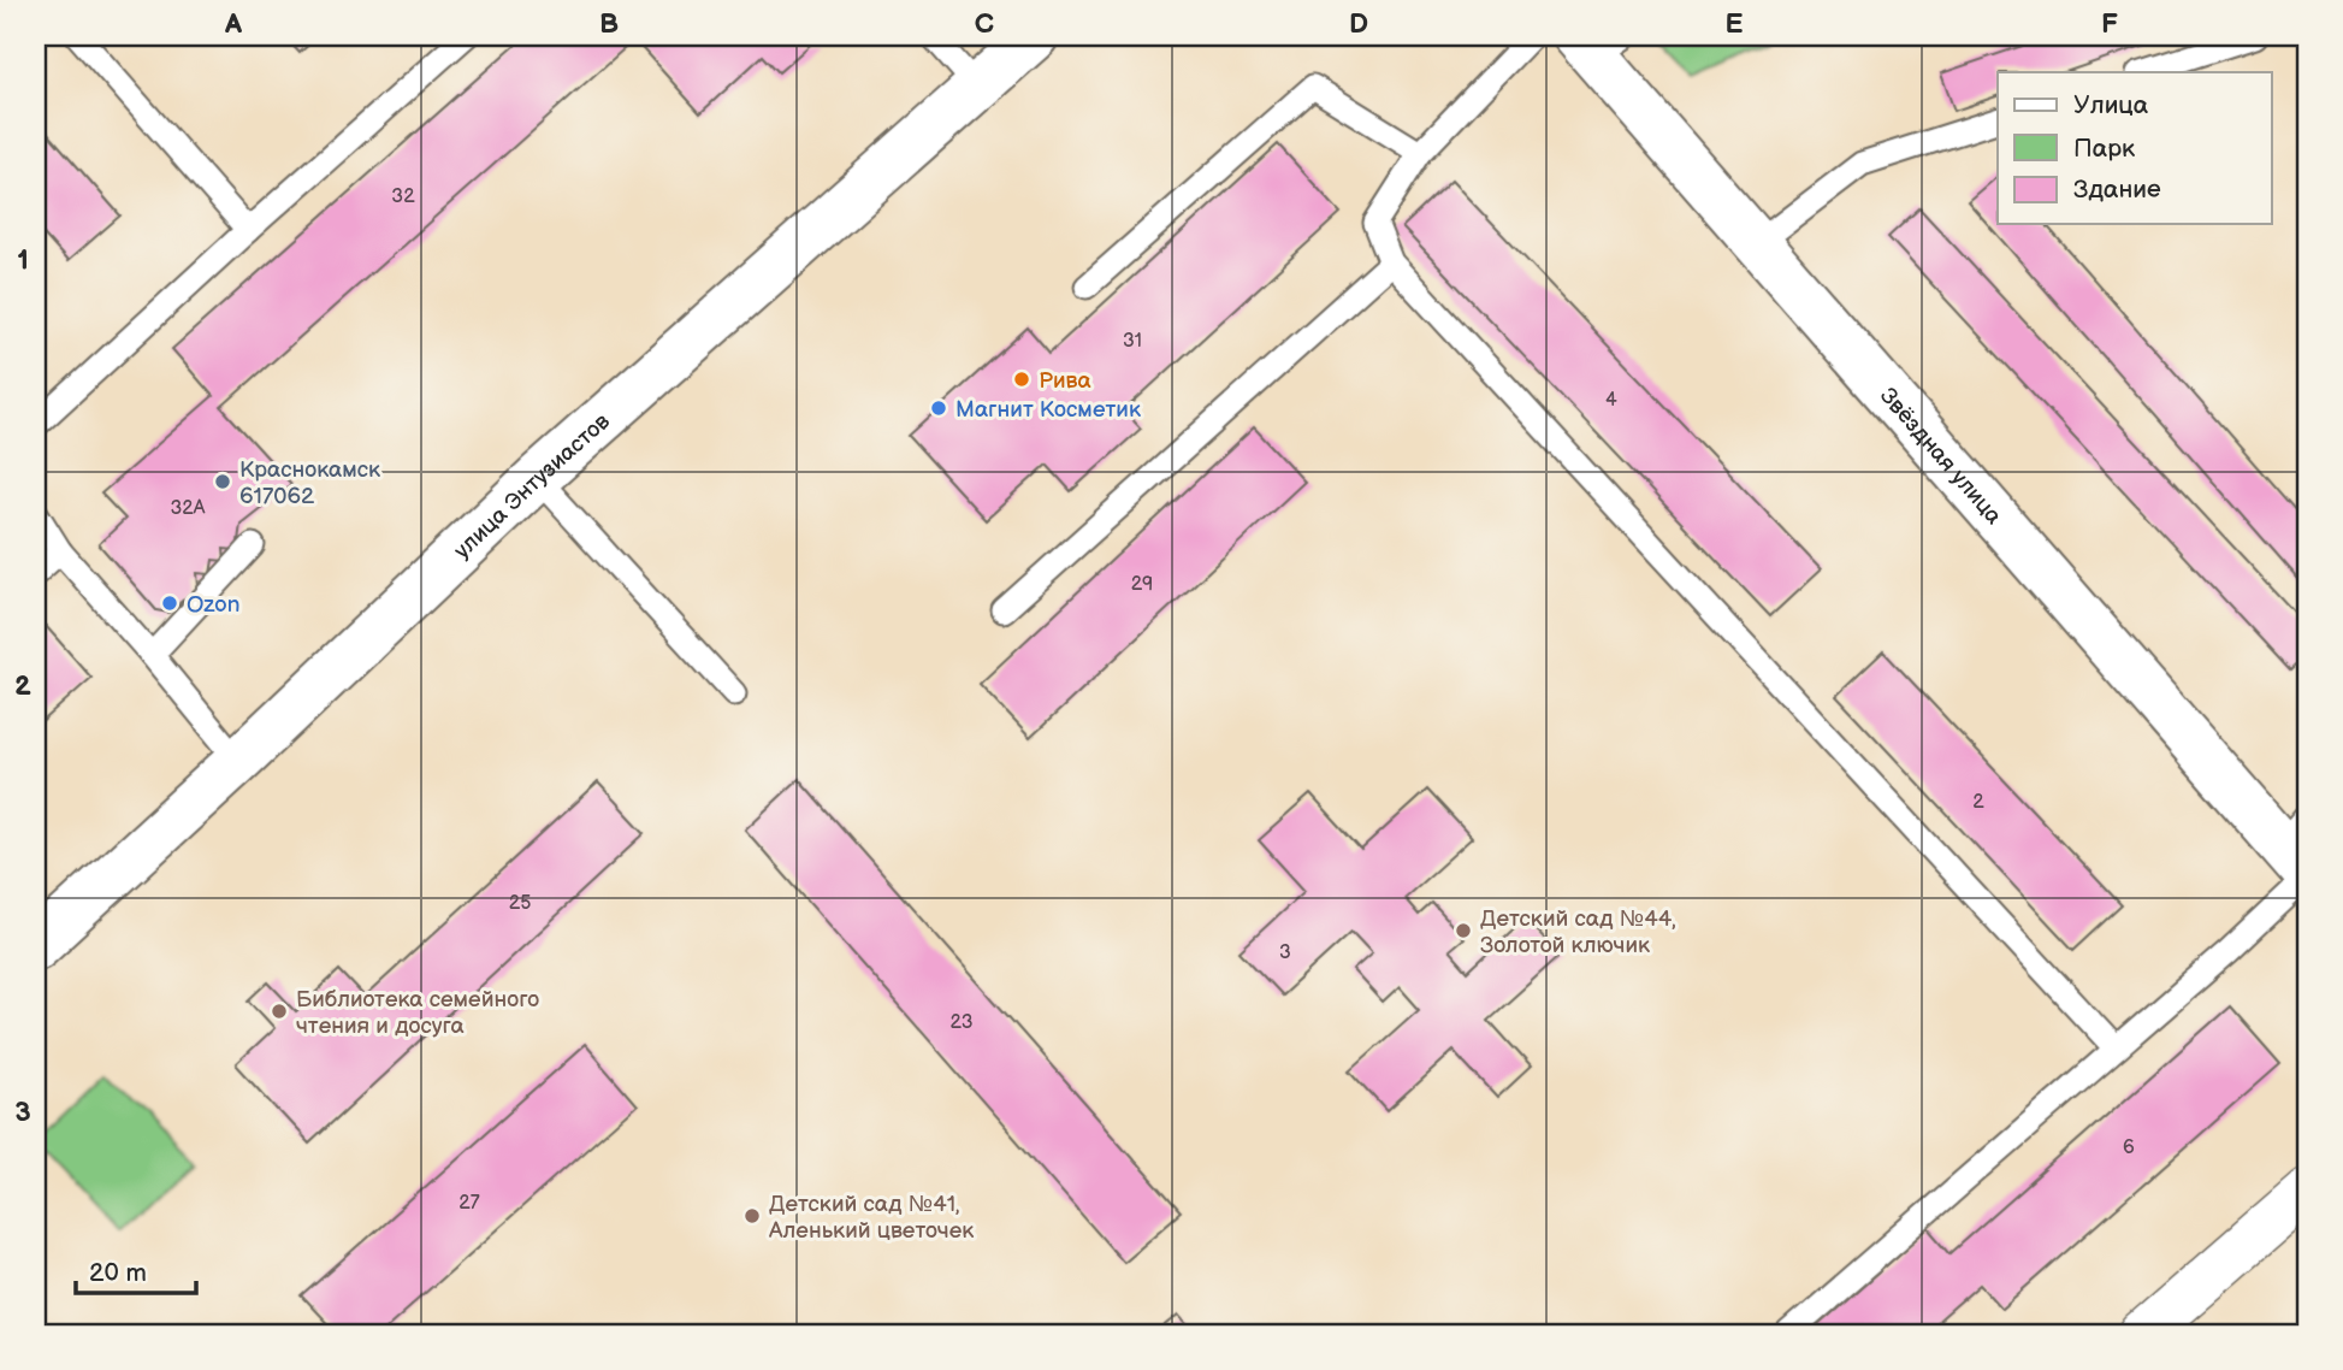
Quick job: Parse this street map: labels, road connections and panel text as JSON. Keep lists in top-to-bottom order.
{
  "streets": {
    "street": ["Звёздная улица", "улица Энтузиастов"]
  },
  "places": [
    "Рива",
    "Магнит Косметик",
    "Краснокамск 617062",
    "Ozon",
    "Детский сад №44, Золотой ключик",
    "Библиотека семейного чтения и досуга",
    "Детский сад №41, Аленький цветочек"
  ],
  "house_numbers": [
    "32",
    "31",
    "4",
    "32А",
    "29",
    "2",
    "25",
    "3",
    "23",
    "6",
    "27"
  ],
  "legend": ["Улица", "Парк", "Здание"],
  "scale_bar": "20 m",
  "grid": {
    "columns": [
      "A",
      "B",
      "C",
      "D",
      "E",
      "F"
    ],
    "rows": ["1", "2", "3"]
  }
}
